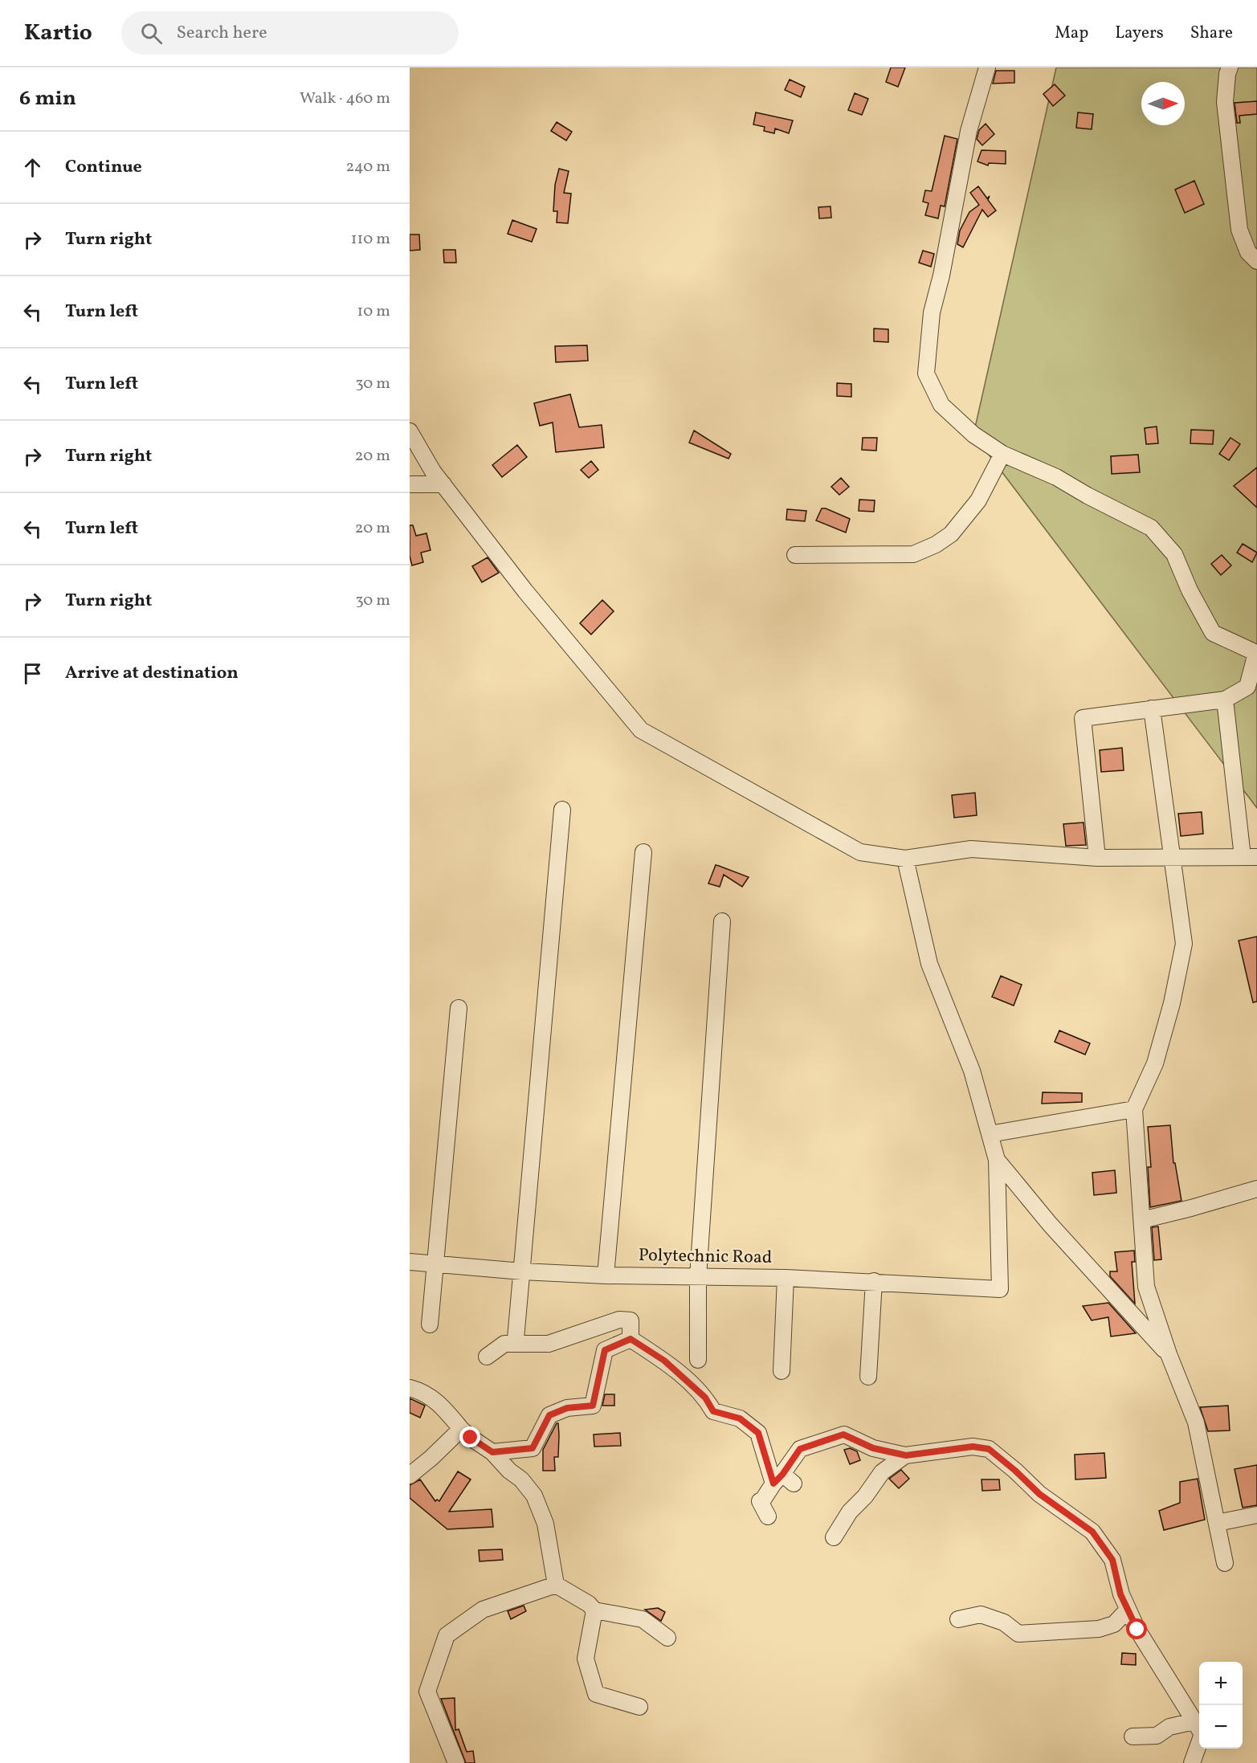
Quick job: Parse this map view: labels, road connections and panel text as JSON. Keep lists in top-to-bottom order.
{
  "streets": {
    "street": ["Polytechnic Road"]
  },
  "north": "right",
  "page": {
    "header": "Kartio",
    "search": "Search here",
    "nav": ["Map", "Layers", "Share"],
    "heading": ["6 min", "Walk · 460 m"],
    "list": [
      ["Continue", "240 m"],
      ["Turn right", "110 m"],
      ["Turn left", "10 m"],
      ["Turn left", "30 m"],
      ["Turn right", "20 m"],
      ["Turn left", "20 m"],
      ["Turn right", "30 m"],
      "Arrive at destination"
    ],
    "map_buttons": ["+", "−"]
  }
}
